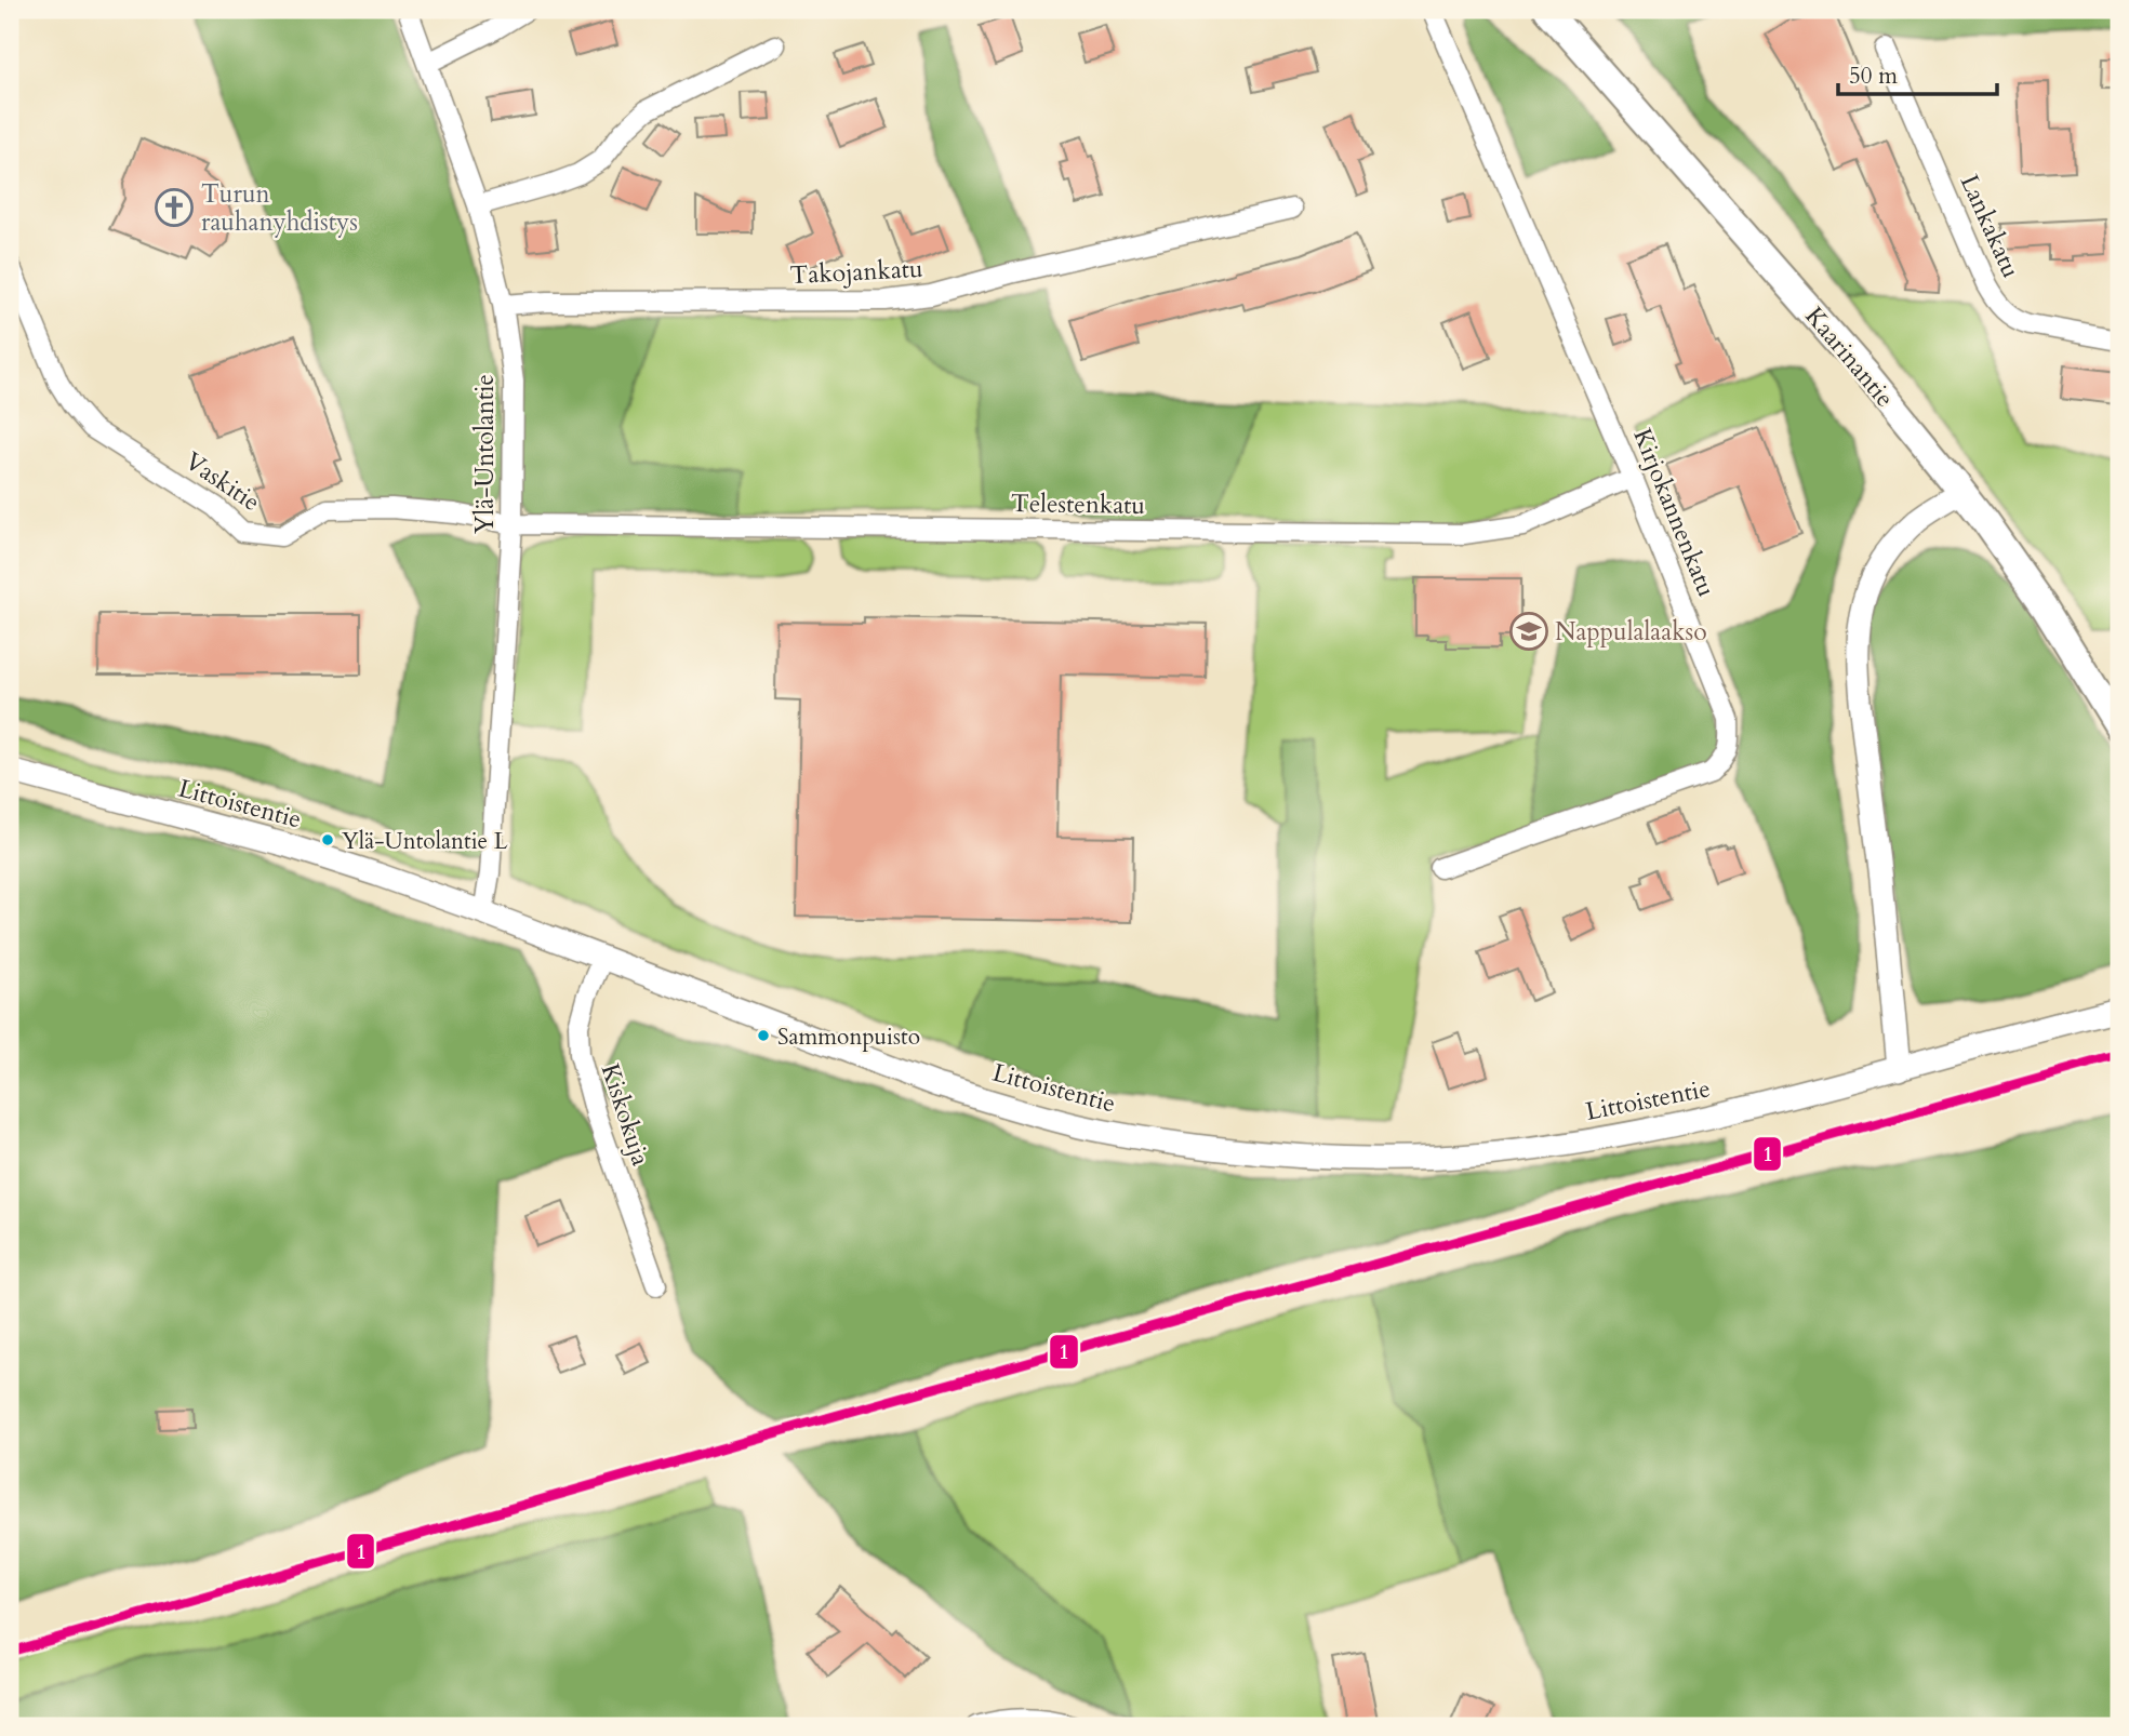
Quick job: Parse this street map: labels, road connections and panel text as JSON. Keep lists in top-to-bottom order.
{
  "streets": {
    "main road": ["Kaarinantie"],
    "street": [
      "Lankakatu",
      "Takojankatu",
      "Ylä-Untolantie",
      "Vaskitie",
      "Telestenkatu",
      "Kirjokannenkatu",
      "Littoistentie",
      "Kiskokuja"
    ]
  },
  "crossings": [
    ["Takojankatu", "Ylä-Untolantie"],
    ["Ylä-Untolantie", "Vaskitie"],
    ["Ylä-Untolantie", "Telestenkatu"],
    ["Ylä-Untolantie", "Littoistentie"],
    ["Vaskitie", "Telestenkatu"],
    ["Telestenkatu", "Kirjokannenkatu"],
    ["Littoistentie", "Kiskokuja"]
  ],
  "places": {
    "church": ["Turun rauhanyhdistys"],
    "school or university": ["Nappulalaakso"],
    "other": ["Ylä-Untolantie L", "Sammonpuisto"]
  },
  "lines": ["transit line 1"],
  "scale_bar": "50 m"
}
